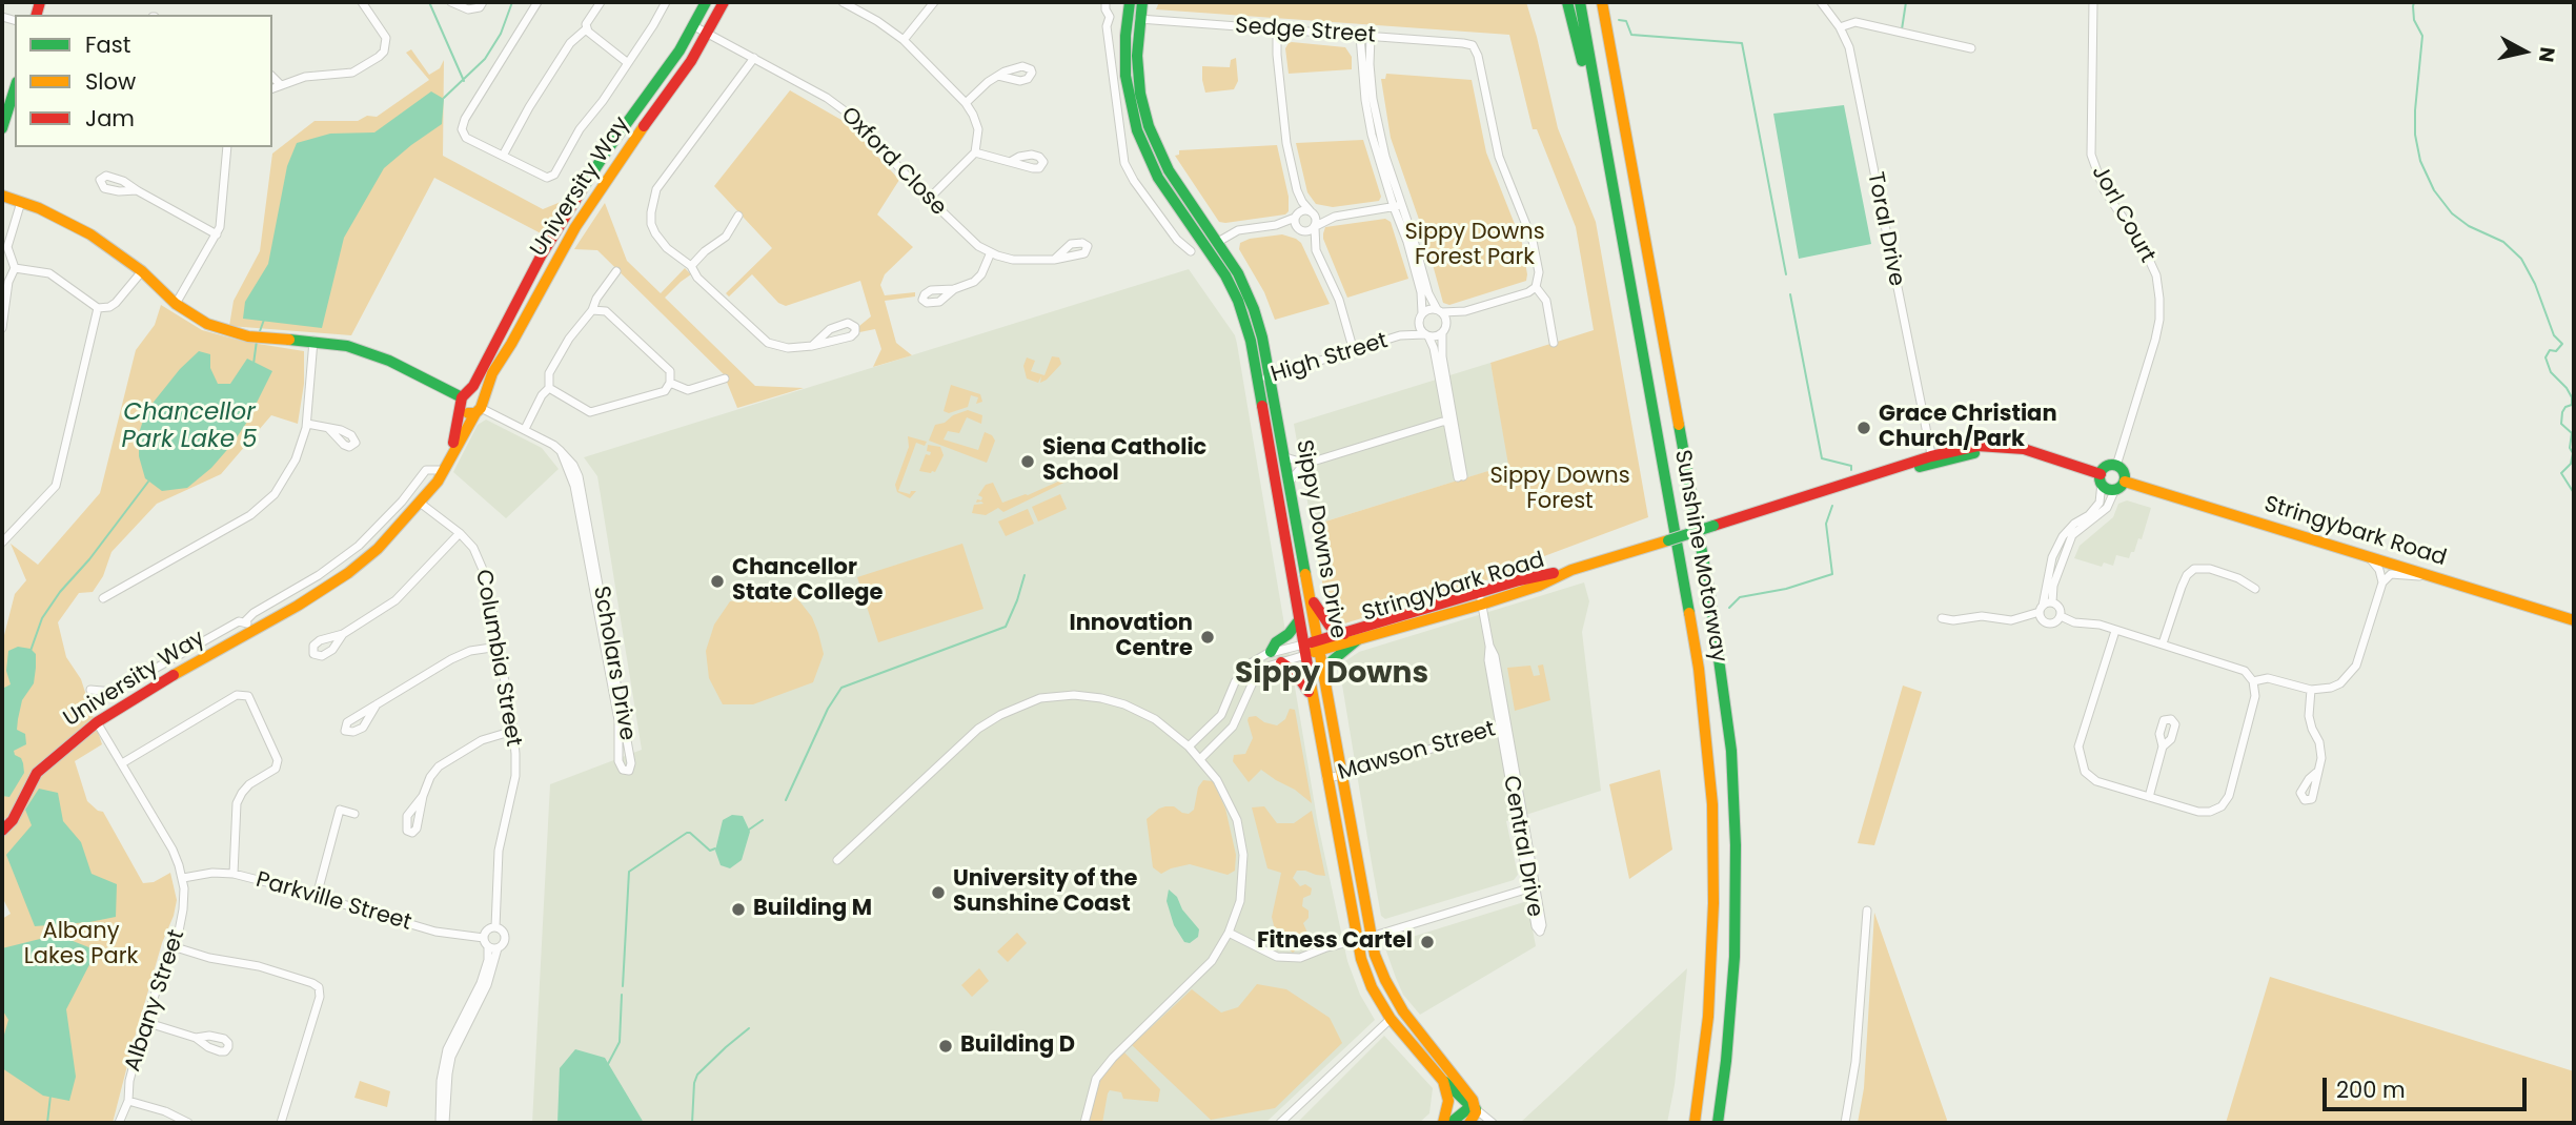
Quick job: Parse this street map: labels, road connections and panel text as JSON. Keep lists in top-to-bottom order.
{
  "streets": {
    "main road": [
      "University Way",
      "Stringybark Road",
      "Sippy Downs Drive",
      "Sunshine Motorway"
    ],
    "street": [
      "Sedge Street",
      "Oxford Close",
      "Jorl Court",
      "Toral Drive",
      "High Street",
      "Columbia Street",
      "Scholars Drive",
      "Mawson Street",
      "Central Drive",
      "Parkville Street",
      "Albany Street"
    ]
  },
  "crossings": [
    ["Sedge Street", "Sippy Downs Drive"],
    ["Oxford Close", "University Way"],
    ["University Way", "Columbia Street"],
    ["University Way", "Scholars Drive"],
    ["University Way", "Albany Street"],
    ["Jorl Court", "Stringybark Road"],
    ["Toral Drive", "Stringybark Road"],
    ["High Street", "Sippy Downs Drive"],
    ["Stringybark Road", "Sippy Downs Drive"],
    ["Stringybark Road", "Central Drive"],
    ["Sippy Downs Drive", "Mawson Street"],
    ["Sippy Downs Drive", "Central Drive"],
    ["Columbia Street", "Parkville Street"],
    ["Mawson Street", "Central Drive"],
    ["Parkville Street", "Albany Street"]
  ],
  "districts": ["Sippy Downs"],
  "water": ["Chancellor Park Lake 5"],
  "parks": ["Sippy Downs Forest Park", "Sippy Downs Forest", "Albany Lakes Park"],
  "places": [
    "Grace Christian Church/Park",
    "Siena Catholic School",
    "Chancellor State College",
    "Innovation Centre",
    "University of the Sunshine Coast",
    "Building M",
    "Fitness Cartel",
    "Building D"
  ],
  "legend": ["Fast", "Slow", "Jam"],
  "scale_bar": "200 m",
  "north": "right"
}
